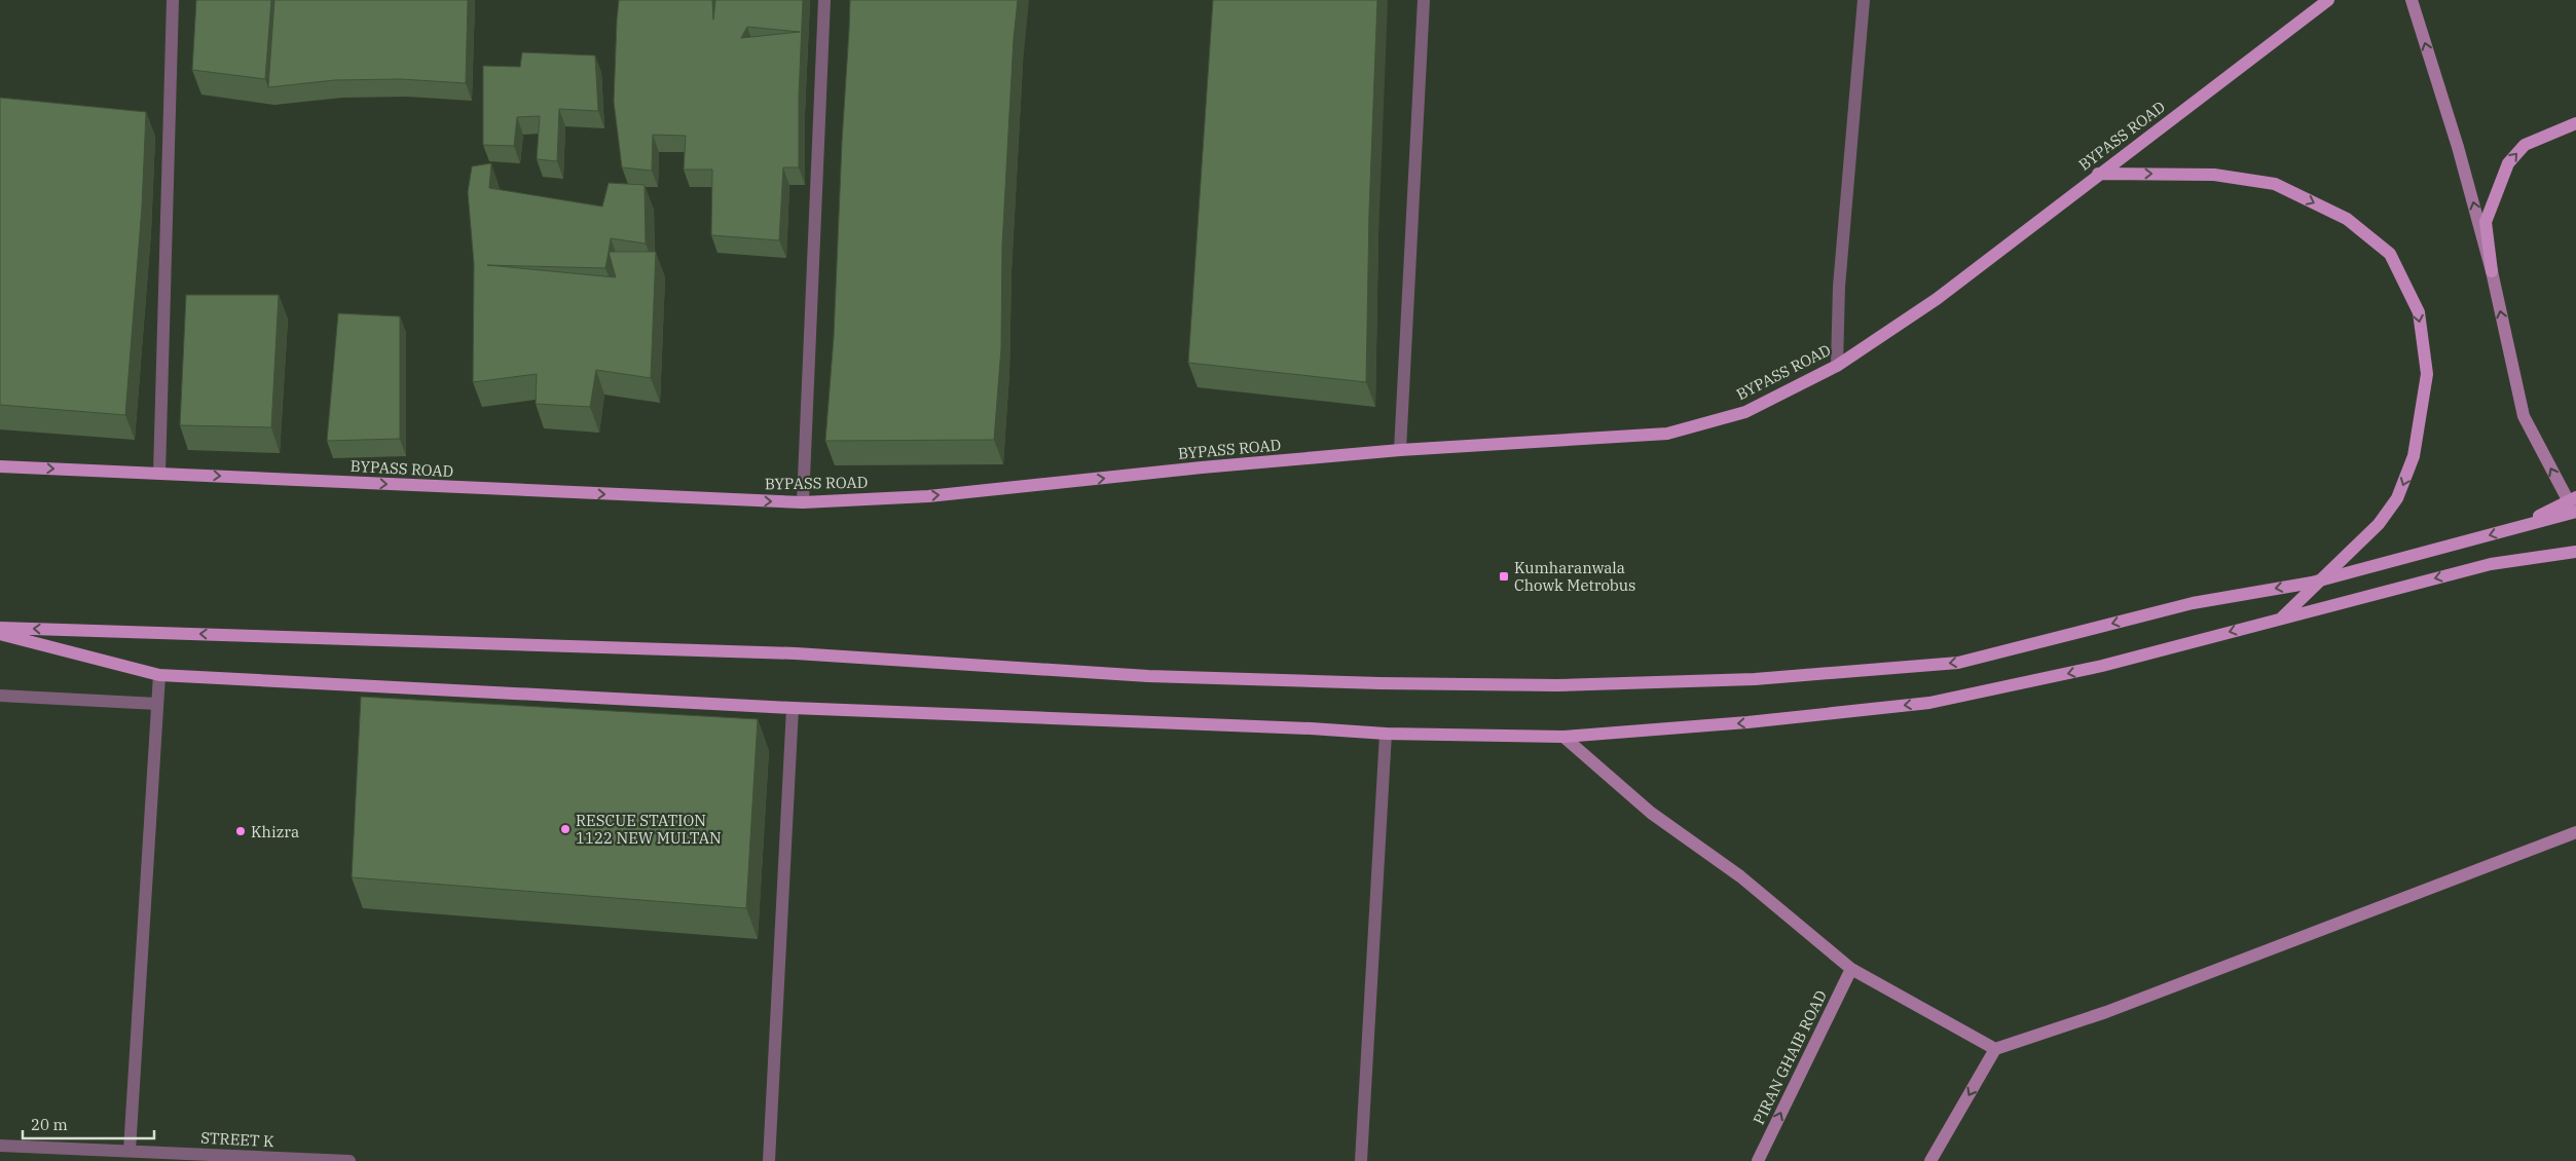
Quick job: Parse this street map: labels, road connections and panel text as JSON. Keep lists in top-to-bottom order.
{
  "streets": {
    "main road": ["BYPASS ROAD", "PIRAN GHAIB ROAD"],
    "street": ["STREET K"]
  },
  "one_way": ["BYPASS ROAD", "PIRAN GHAIB ROAD"],
  "places": {
    "transit": ["Kumharanwala Chowk Metrobus"],
    "other": ["RESCUE STATION 1122 NEW MULTAN", "Khizra"]
  },
  "scale_bar": "20 m"
}
